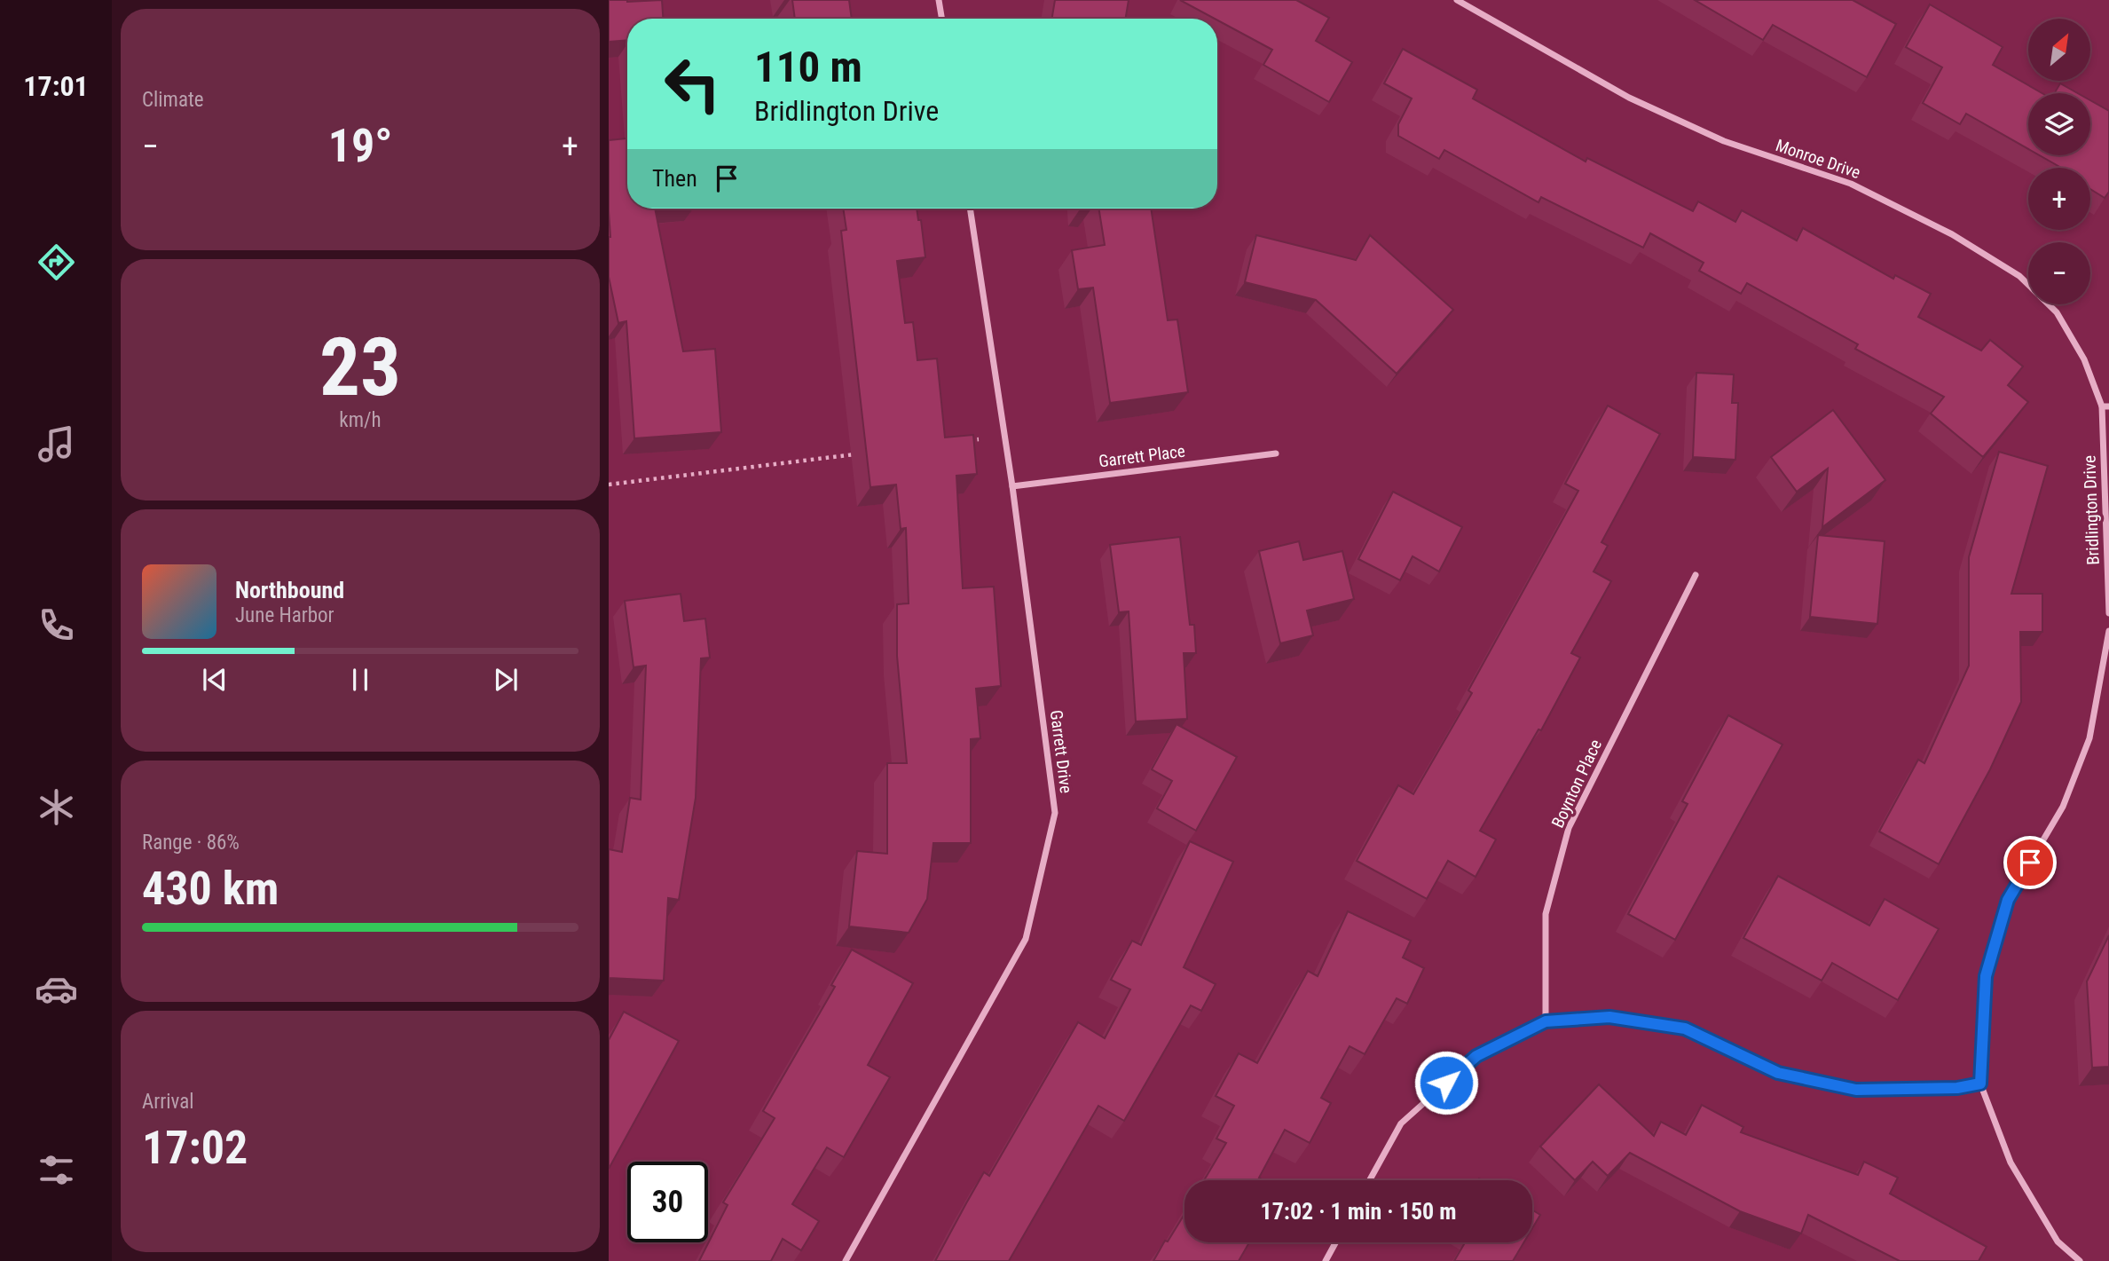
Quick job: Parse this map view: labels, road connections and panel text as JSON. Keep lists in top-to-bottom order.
{
  "streets": {
    "street": [
      "Monroe Drive",
      "Garrett Place",
      "Bridlington Drive",
      "Garrett Drive",
      "Boynton Place"
    ]
  },
  "crossings": [
    ["Monroe Drive", "Bridlington Drive"],
    ["Garrett Place", "Garrett Drive"]
  ],
  "north": "top right",
  "page": {
    "tabs": "17:01",
    "tile": [
      "Climate",
      ["23", "km/h"],
      ["Range · 86%", "430 km"],
      ["Arrival", "17:02"]
    ],
    "map_buttons": ["+", "−"],
    "turn": ["110 m", "Bridlington Drive"],
    "heat": ["−", "19°", "+"],
    "then": "Then",
    "song": ["Northbound", "June Harbor"],
    "limit": "30",
    "trip": "17:02 · 1 min · 150 m"
  }
}
